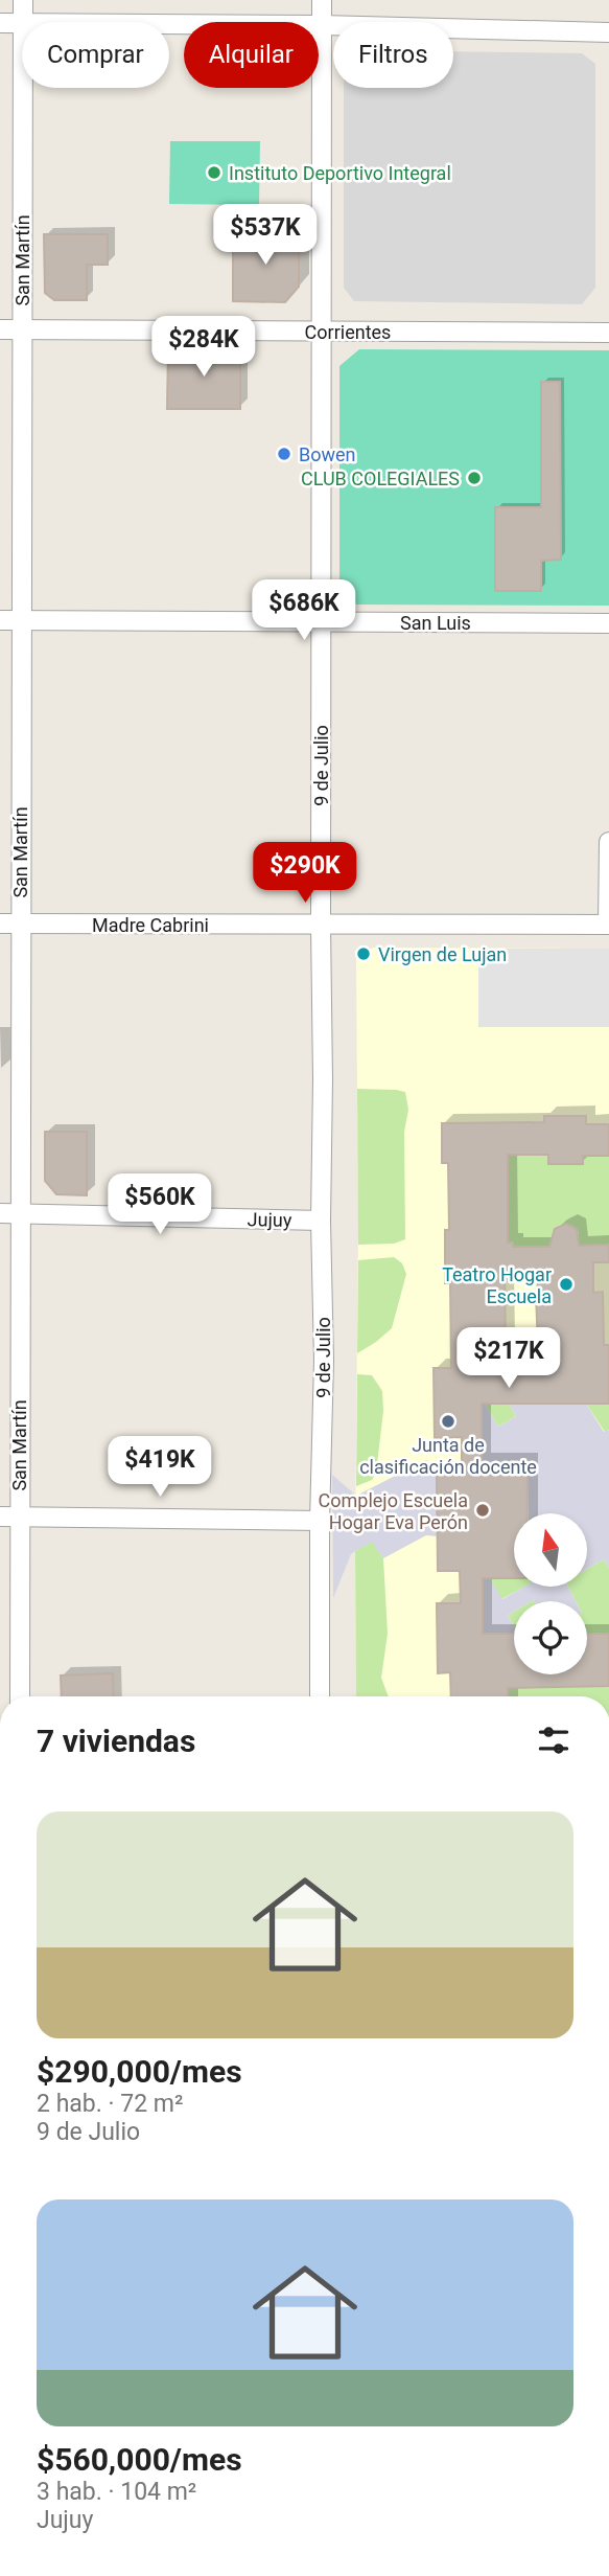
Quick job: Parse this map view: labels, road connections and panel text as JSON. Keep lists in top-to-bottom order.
{
  "streets": {
    "street": [
      "San Martín",
      "Corrientes",
      "San Luis",
      "9 de Julio",
      "Madre Cabrini",
      "Jujuy"
    ]
  },
  "crossings": [
    ["San Martín", "Corrientes"],
    ["San Martín", "San Luis"],
    ["San Martín", "Madre Cabrini"],
    ["San Martín", "Jujuy"],
    ["Corrientes", "9 de Julio"],
    ["San Luis", "9 de Julio"],
    ["9 de Julio", "Madre Cabrini"],
    ["9 de Julio", "Jujuy"]
  ],
  "places": [
    "Instituto Deportivo Integral",
    "Bowen",
    "CLUB COLEGIALES",
    "Virgen de Lujan",
    "Teatro Hogar Escuela",
    "Junta de clasificación docente",
    "Complejo Escuela Hogar Eva Perón"
  ],
  "north": "top",
  "page": {
    "chip": ["Comprar", "Alquilar", "Filtros"],
    "price": [
      "$537K",
      "$284K",
      "$686K",
      "$290K",
      "$560K",
      "$217K",
      "$419K"
    ],
    "heading": "7 viviendas",
    "list": [
      {
        "name": "$290,000/mes",
        "note": "2 hab. · 72 m² · 9 de Julio"
      },
      {
        "name": "$560,000/mes",
        "note": "3 hab. · 104 m² · Jujuy"
      }
    ]
  }
}
